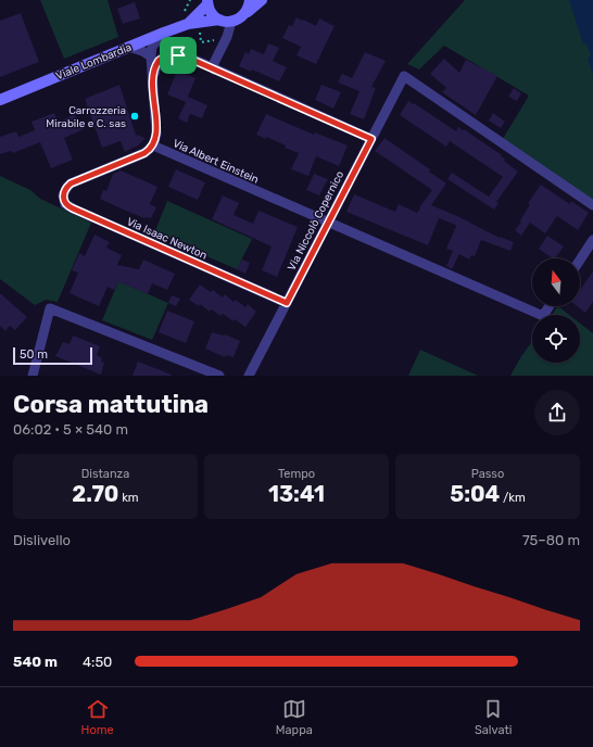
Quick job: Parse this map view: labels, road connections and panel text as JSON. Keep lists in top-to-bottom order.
{
  "streets": {
    "main road": ["Viale Lombardia"],
    "street": ["Via Albert Einstein", "Via Niccolò Copernico", "Via Isaac Newton"]
  },
  "crossings": [
    ["Via Albert Einstein", "Via Niccolò Copernico"],
    ["Via Albert Einstein", "Via Isaac Newton"],
    ["Via Niccolò Copernico", "Via Isaac Newton"]
  ],
  "places": ["Carrozzeria Mirabile e C. sas"],
  "scale_bar": "50 m",
  "north": "top",
  "page": {
    "scale": "50 m",
    "heading": ["Corsa mattutina", "06:02 · 5 × 540 m"],
    "stats": [
      ["Distanza", "2.70 km"],
      ["Tempo", "13:41"],
      ["Passo", "5:04 /km"]
    ],
    "chart": ["Dislivello", "75–80 m"],
    "list": [
      {
        "name": "540 m",
        "note": "4:50"
      }
    ],
    "tabs": ["Home", "Mappa", "Salvati"]
  }
}
